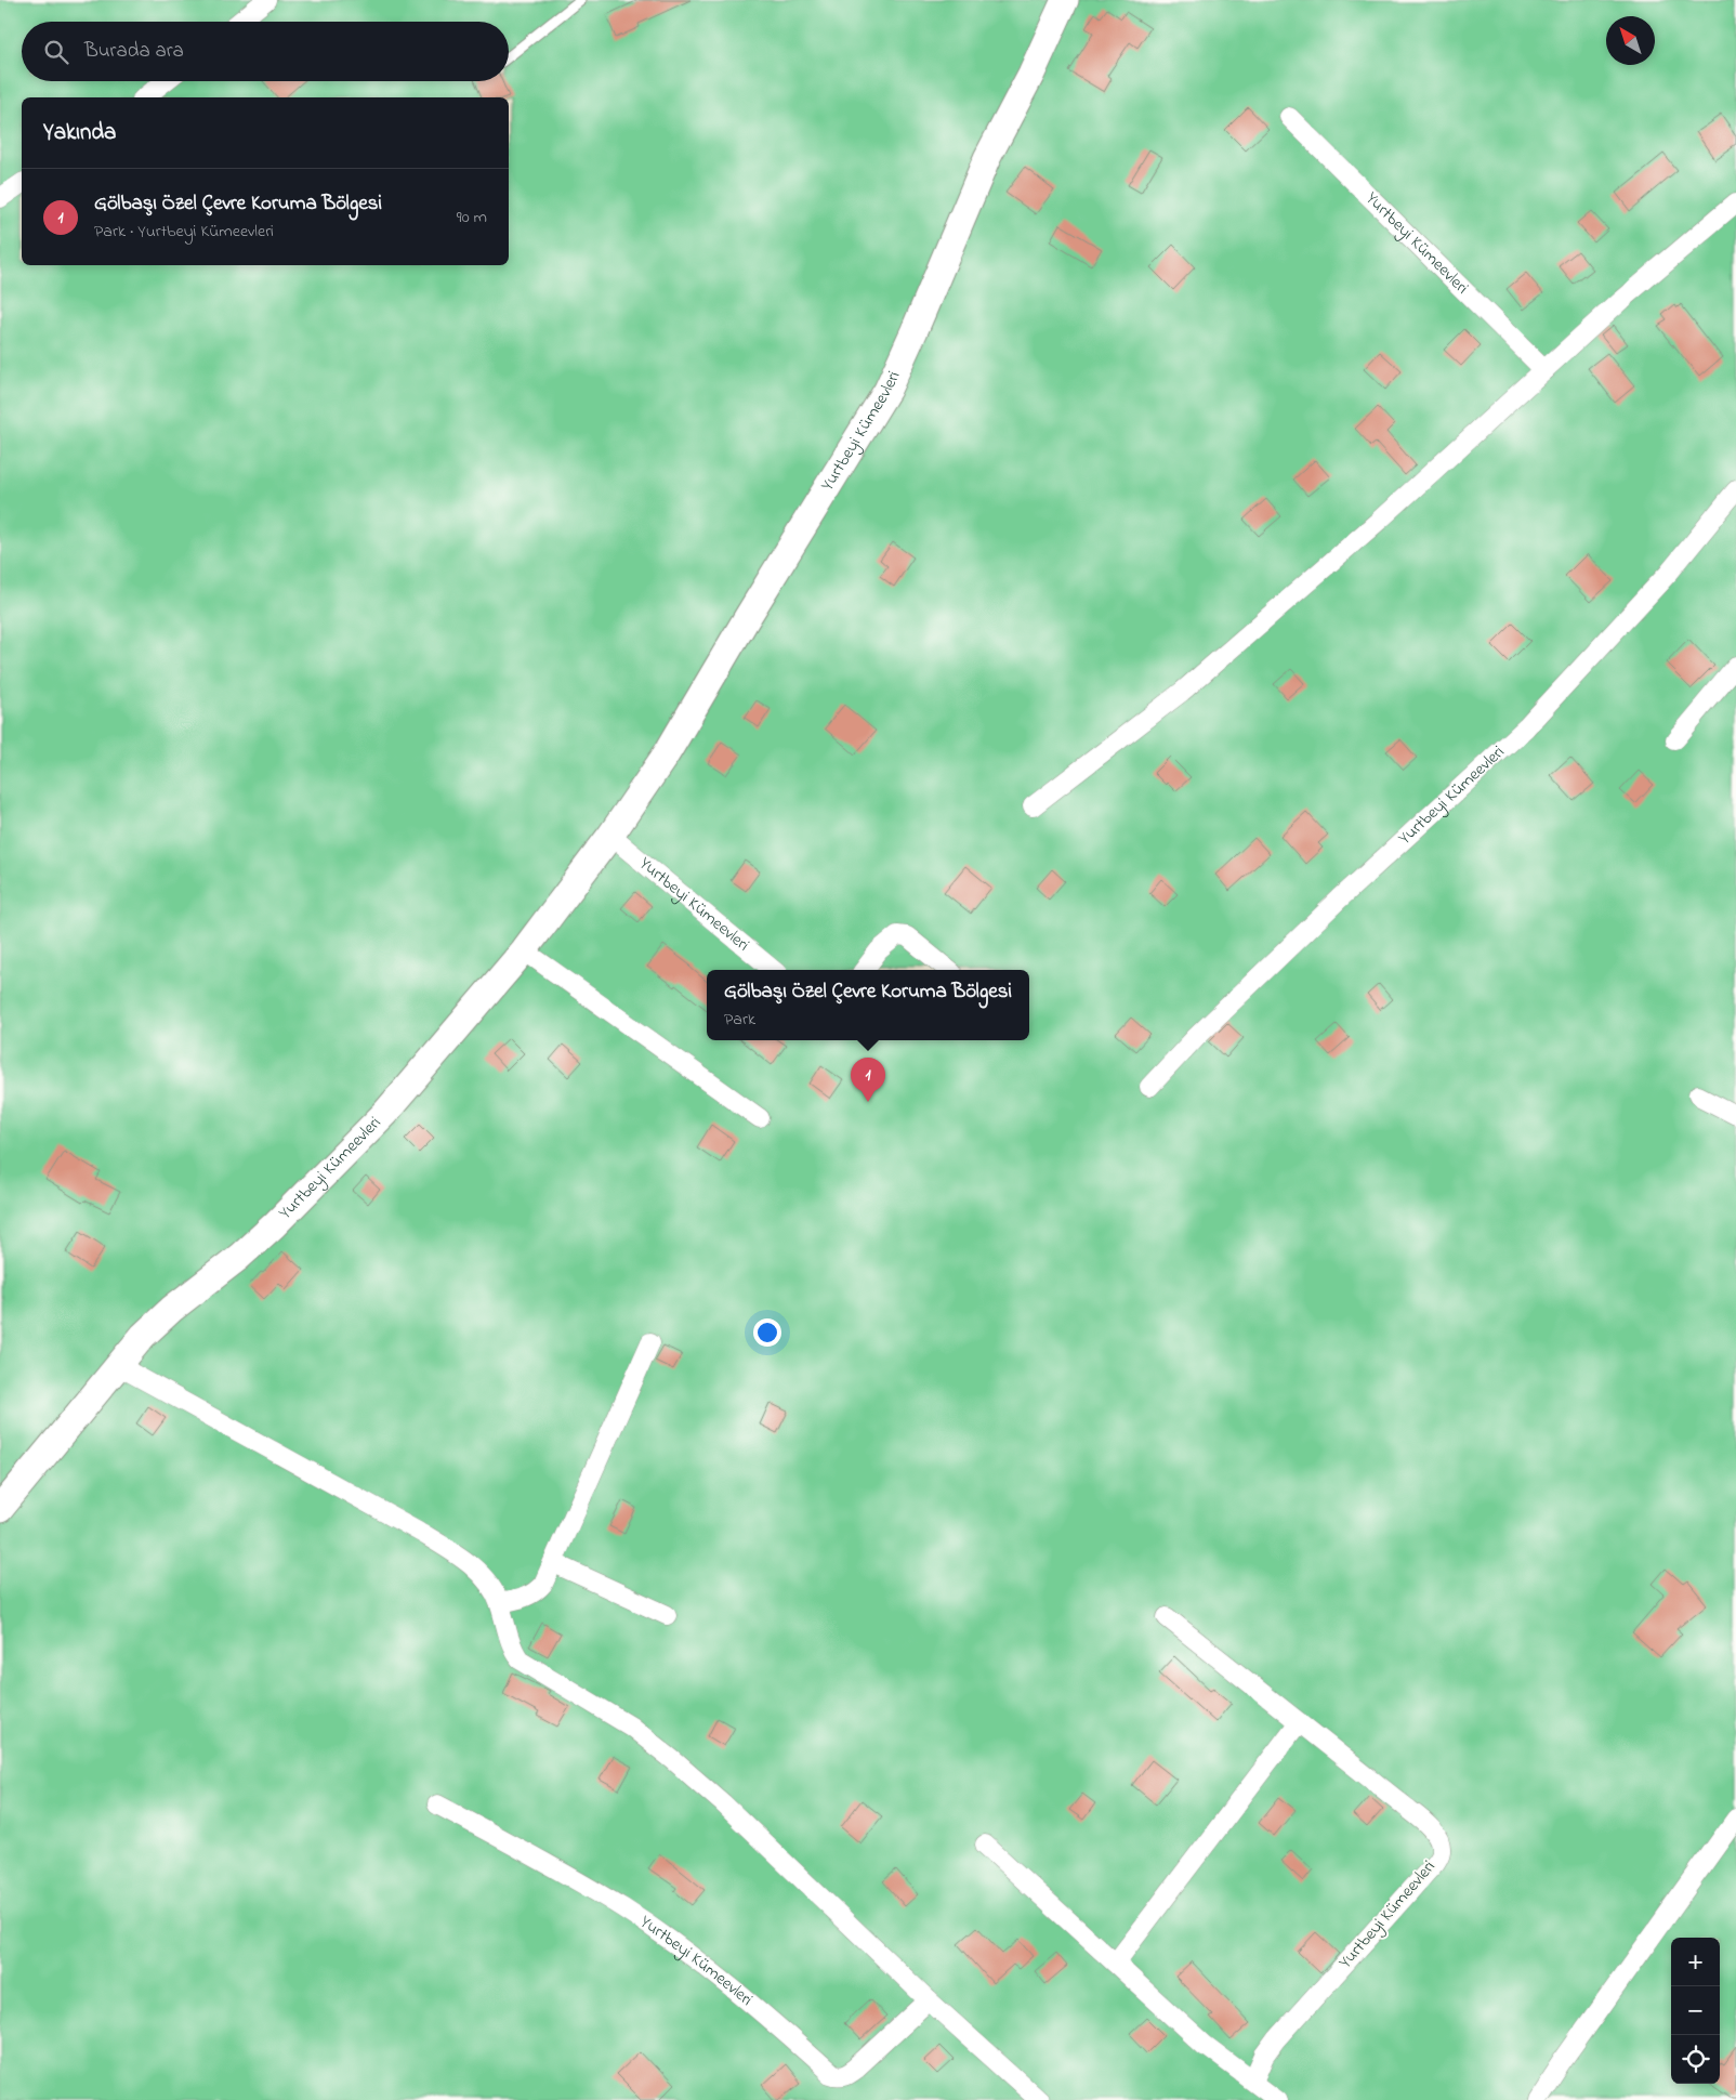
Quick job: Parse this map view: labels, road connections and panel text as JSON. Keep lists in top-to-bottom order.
{
  "streets": {
    "street": ["Yurtbeyi Kümeevleri"]
  },
  "north": "top left",
  "page": {
    "search": "Burada ara",
    "heading": "Yakında",
    "list": [
      {
        "mark": "1",
        "name": "Gölbaşı Özel Çevre Koruma Bölgesi",
        "note": "Park · Yurtbeyi Kümeevleri",
        "value": "90 m"
      }
    ],
    "popup": ["Gölbaşı Özel Çevre Koruma Bölgesi", "Park"],
    "pins": "1",
    "map_buttons": ["+", "−"]
  }
}
